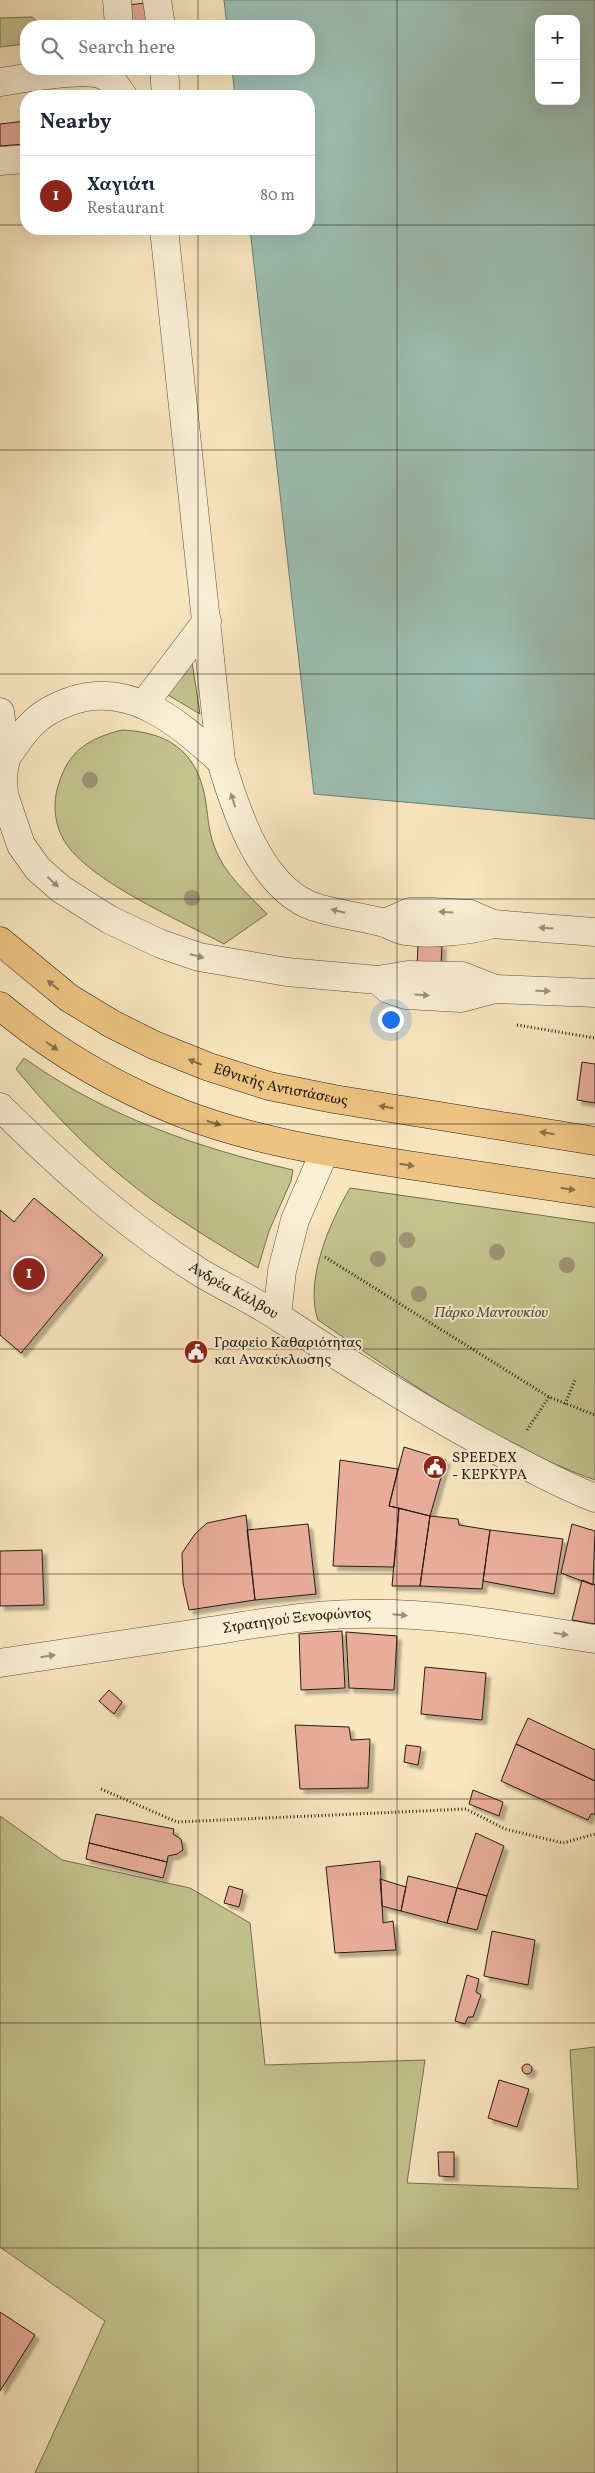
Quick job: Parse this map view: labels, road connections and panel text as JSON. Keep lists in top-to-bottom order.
{
  "streets": {
    "main road": ["Εθνικής Αντιστάσεως"],
    "street": ["Ανδρέα Κάλβου", "Στρατηγού Ξενοφώντος"]
  },
  "one_way": ["Στρατηγού Ξενοφώντος"],
  "parks": ["Πάρκο Μαντουκίου"],
  "places": {
    "public building": ["Γραφείο Καθαριότητας και Ανακύκλωσης", "SPEEDEX - ΚΕΡΚΥΡΑ"]
  },
  "page": {
    "map_buttons": ["+", "−"],
    "search": "Search here",
    "heading": "Nearby",
    "list": [
      {
        "mark": "1",
        "name": "Χαγιάτι",
        "note": "Restaurant",
        "value": "80 m"
      }
    ],
    "pins": "1"
  }
}
